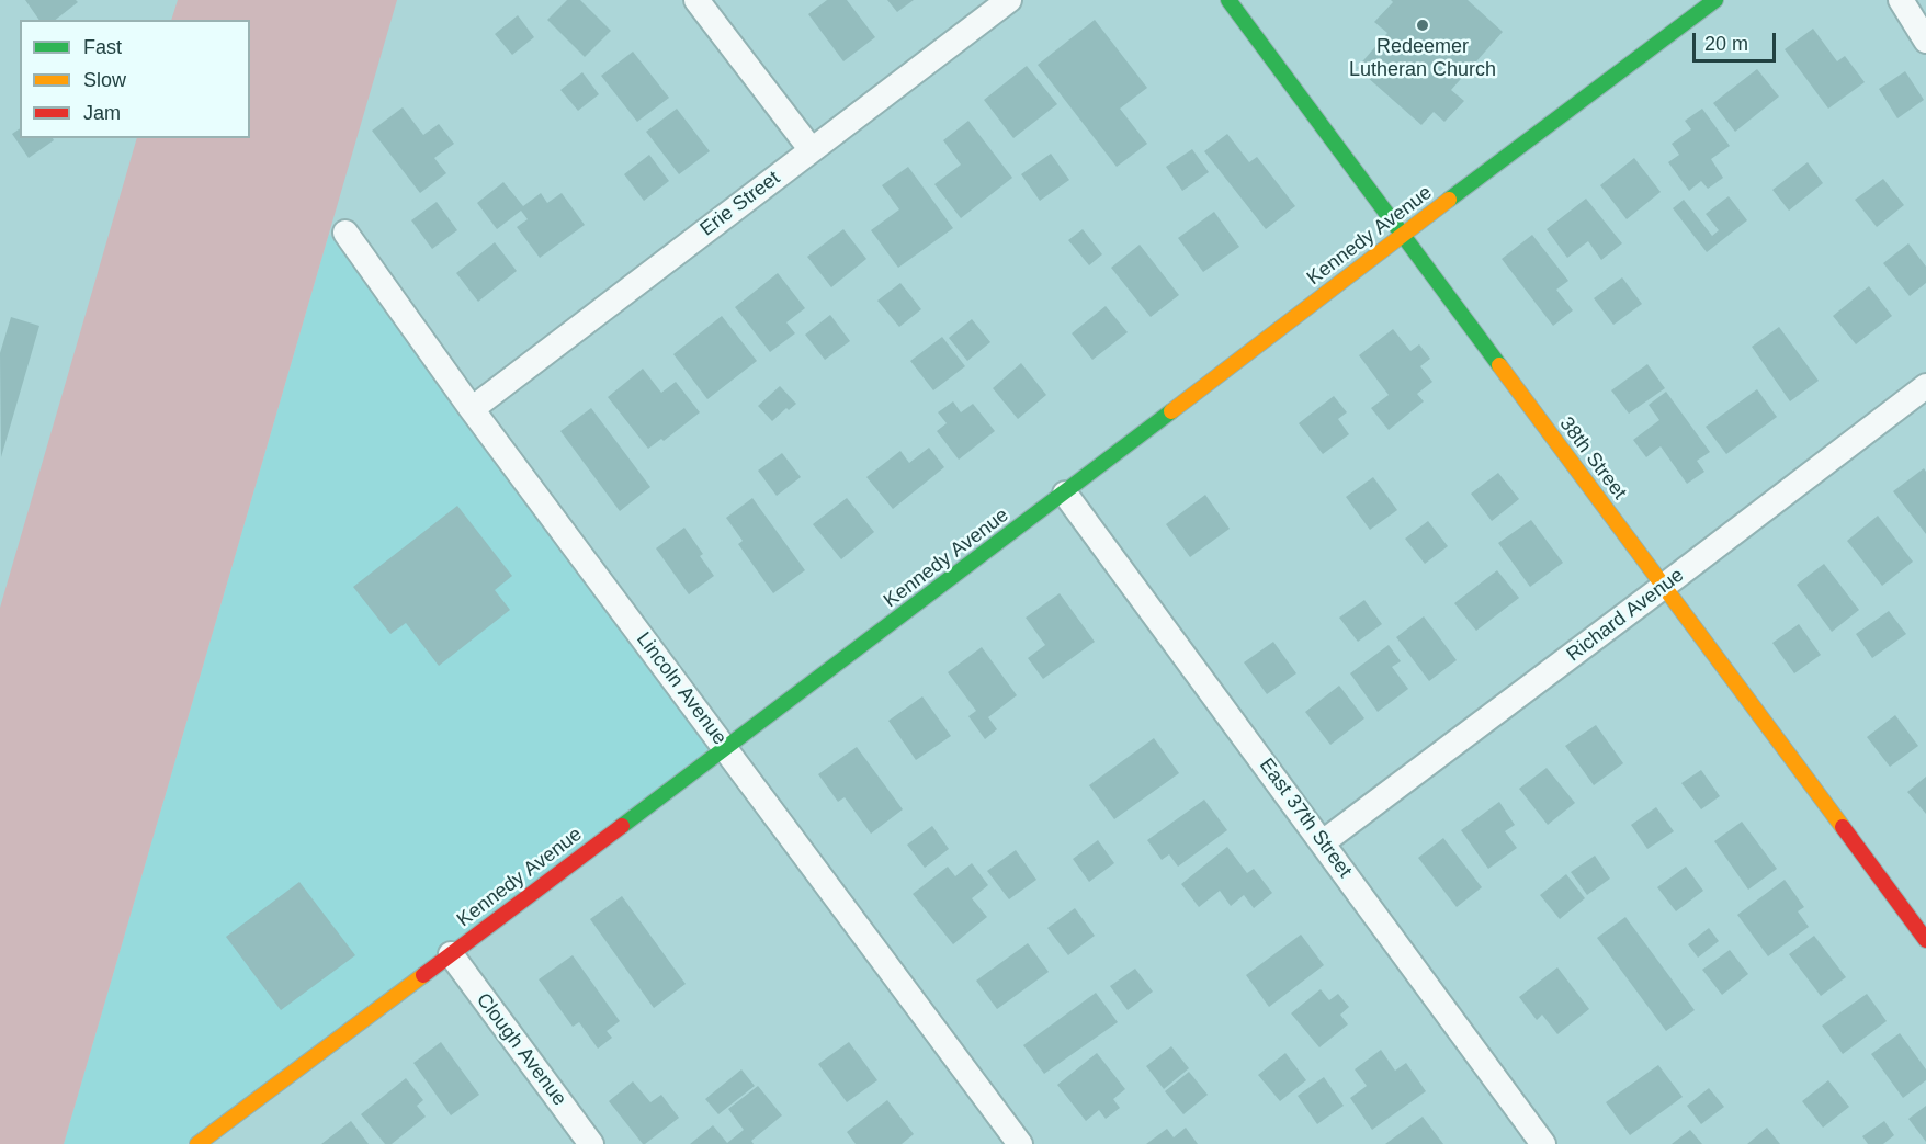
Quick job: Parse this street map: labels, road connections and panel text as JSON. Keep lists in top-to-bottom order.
{
  "streets": {
    "street": [
      "Erie Street",
      "Kennedy Avenue",
      "38th Street",
      "Richard Avenue",
      "Lincoln Avenue",
      "East 37th Street",
      "Clough Avenue"
    ]
  },
  "crossings": [
    ["Erie Street", "Lincoln Avenue"],
    ["Kennedy Avenue", "38th Street"],
    ["Kennedy Avenue", "Lincoln Avenue"],
    ["Kennedy Avenue", "East 37th Street"],
    ["Kennedy Avenue", "Clough Avenue"],
    ["38th Street", "Richard Avenue"],
    ["Richard Avenue", "East 37th Street"]
  ],
  "places": ["Redeemer Lutheran Church"],
  "legend": ["Fast", "Slow", "Jam"],
  "scale_bar": "20 m"
}
